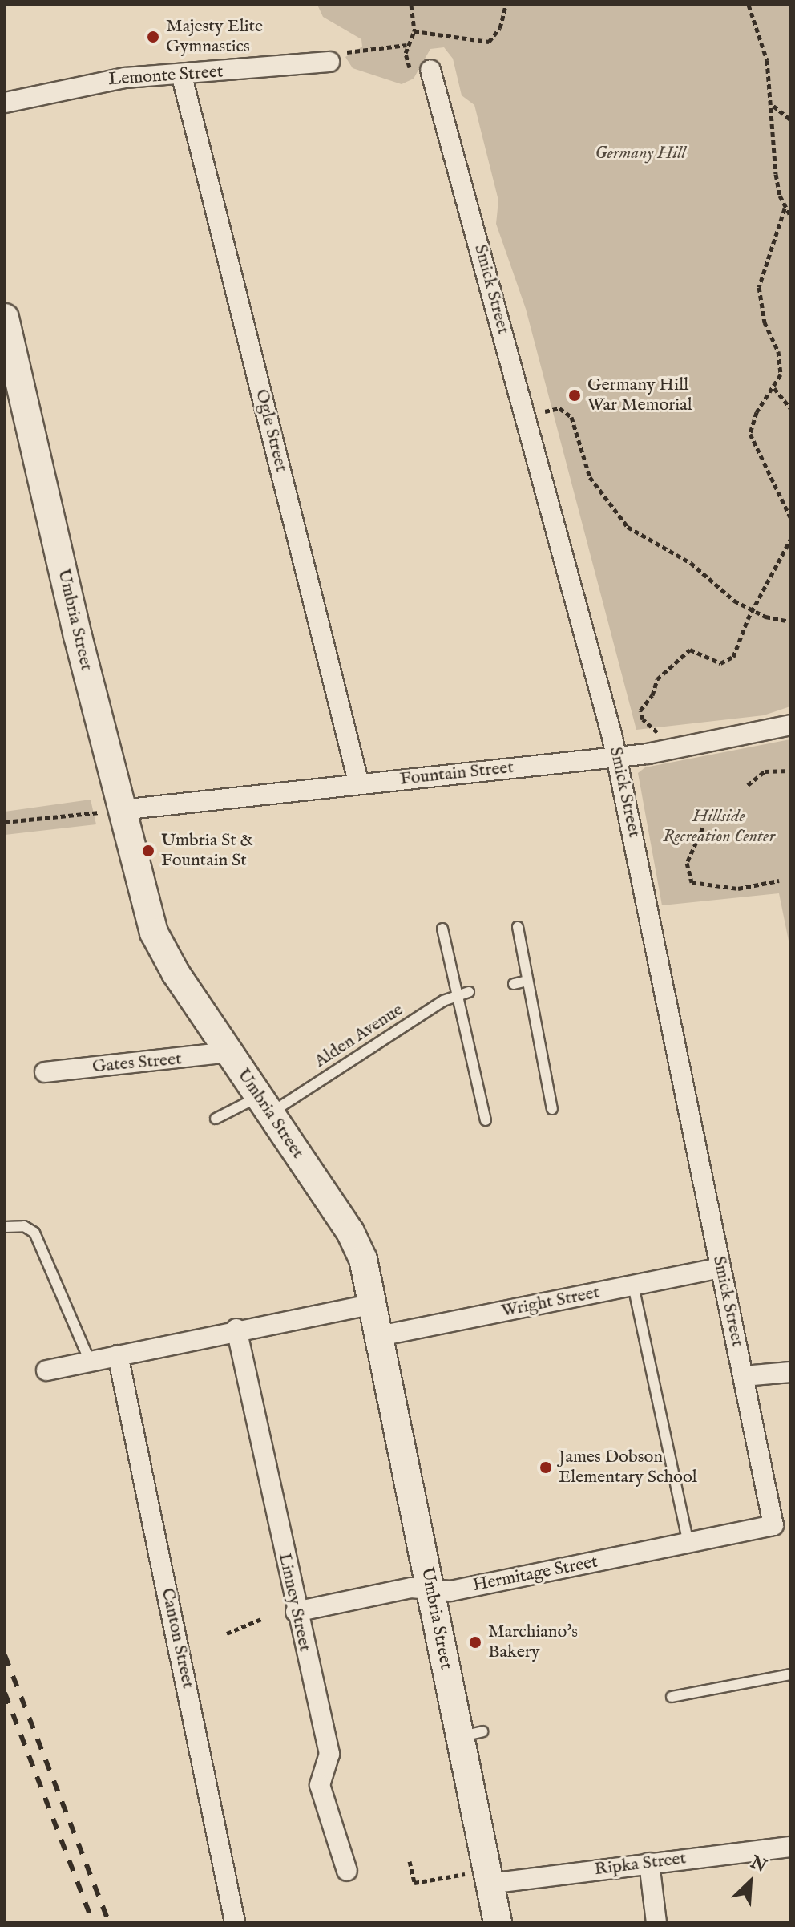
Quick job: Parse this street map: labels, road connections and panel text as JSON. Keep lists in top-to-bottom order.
{
  "streets": {
    "main road": ["Umbria Street"],
    "street": [
      "Lemonte Street",
      "Smick Street",
      "Ogle Street",
      "Fountain Street",
      "Gates Street",
      "Wright Street",
      "Hermitage Street",
      "Linney Street",
      "Canton Street",
      "Ripka Street"
    ],
    "lane": ["Alden Avenue"]
  },
  "crossings": [
    ["Lemonte Street", "Ogle Street"],
    ["Smick Street", "Fountain Street"],
    ["Smick Street", "Wright Street"],
    ["Smick Street", "Hermitage Street"],
    ["Ogle Street", "Fountain Street"],
    ["Umbria Street", "Fountain Street"],
    ["Umbria Street", "Alden Avenue"],
    ["Umbria Street", "Gates Street"],
    ["Umbria Street", "Wright Street"],
    ["Umbria Street", "Hermitage Street"],
    ["Umbria Street", "Ripka Street"],
    ["Hermitage Street", "Linney Street"]
  ],
  "parks": ["Germany Hill", "Hillside Recreation Center"],
  "places": [
    "Majesty Elite Gymnastics",
    "Germany Hill War Memorial",
    "Umbria St & Fountain St",
    "James Dobson Elementary School",
    "Marchiano's Bakery"
  ],
  "north": "top right"
}
